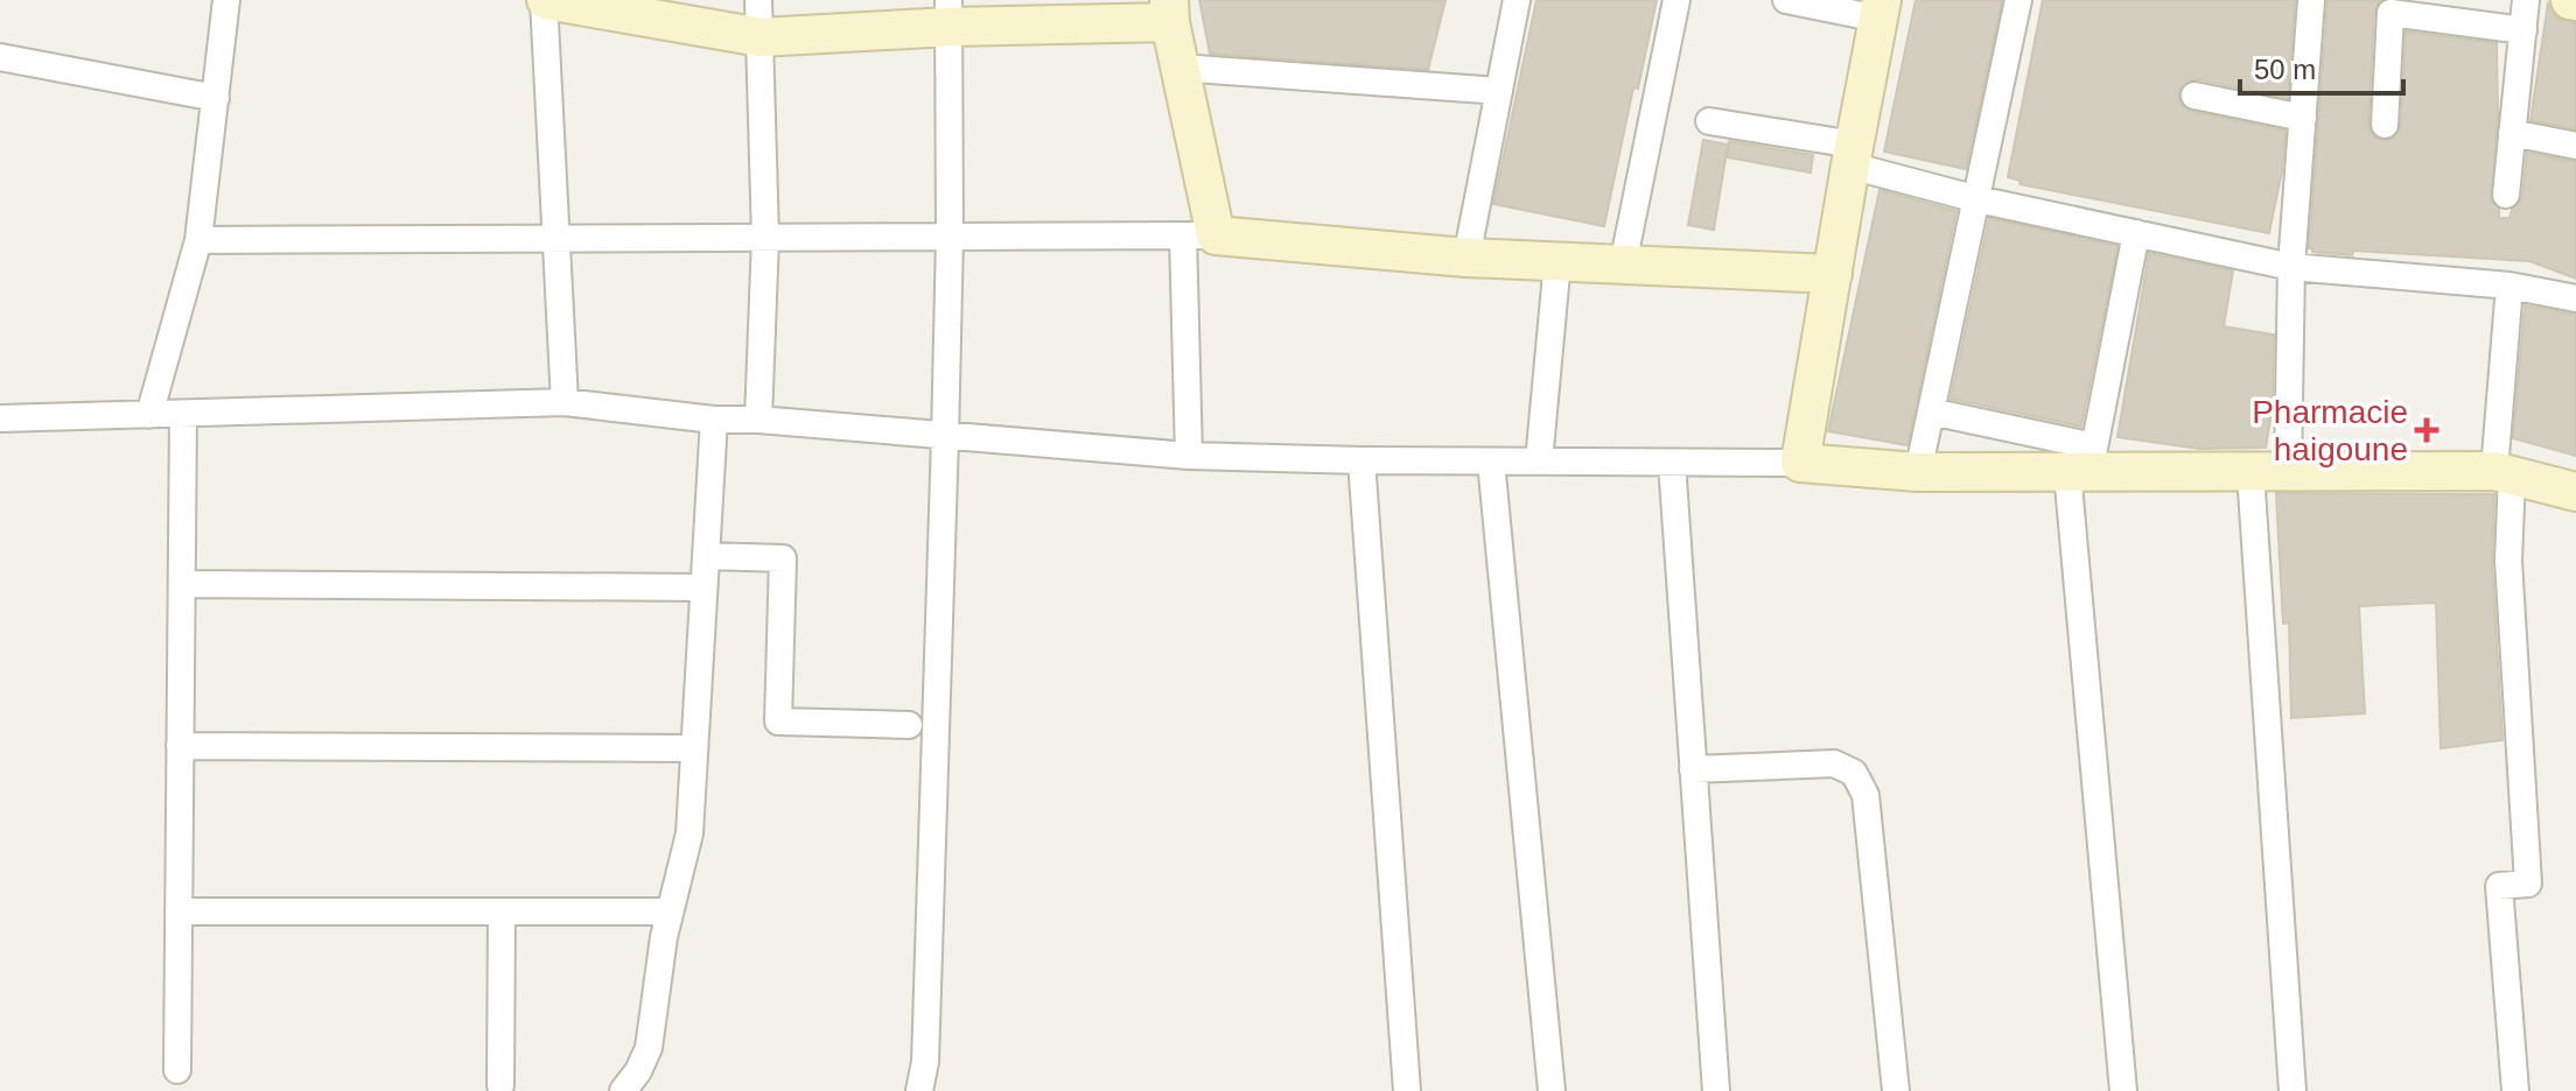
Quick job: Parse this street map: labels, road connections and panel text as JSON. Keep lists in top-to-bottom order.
{
  "places": {
    "health": ["Pharmacie haigoune"]
  },
  "scale_bar": "50 m"
}
